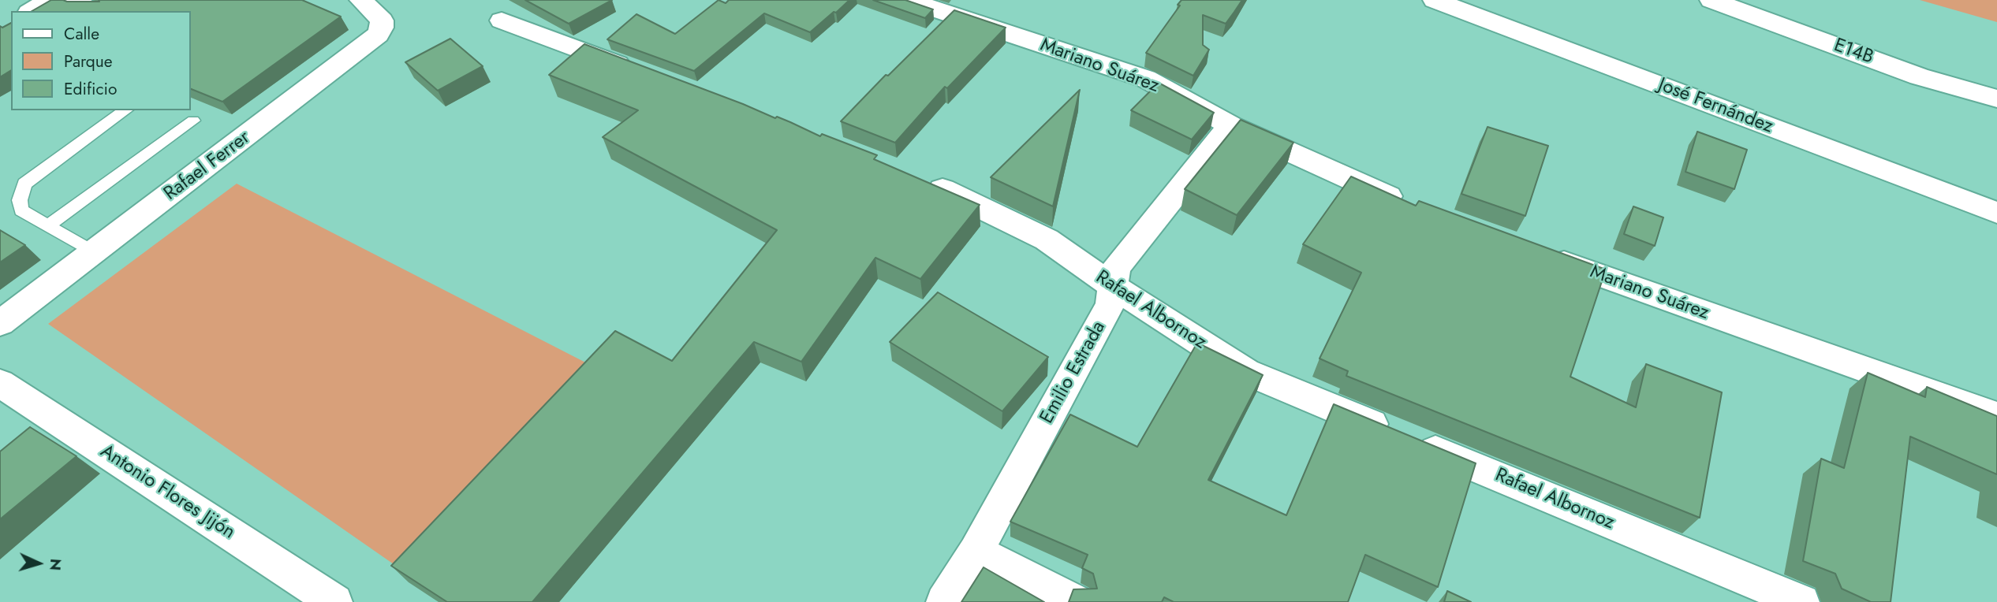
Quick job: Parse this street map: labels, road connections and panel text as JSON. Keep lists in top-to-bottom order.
{
  "streets": {
    "street": [
      "E14B",
      "Mariano Suárez",
      "José Fernández",
      "Rafael Ferrer",
      "Rafael Albornoz",
      "Emilio Estrada",
      "Antonio Flores Jijón"
    ]
  },
  "crossings": [
    ["Mariano Suárez", "Emilio Estrada"],
    ["Rafael Albornoz", "Emilio Estrada"]
  ],
  "legend": ["Calle", "Parque", "Edificio"],
  "north": "right"
}
